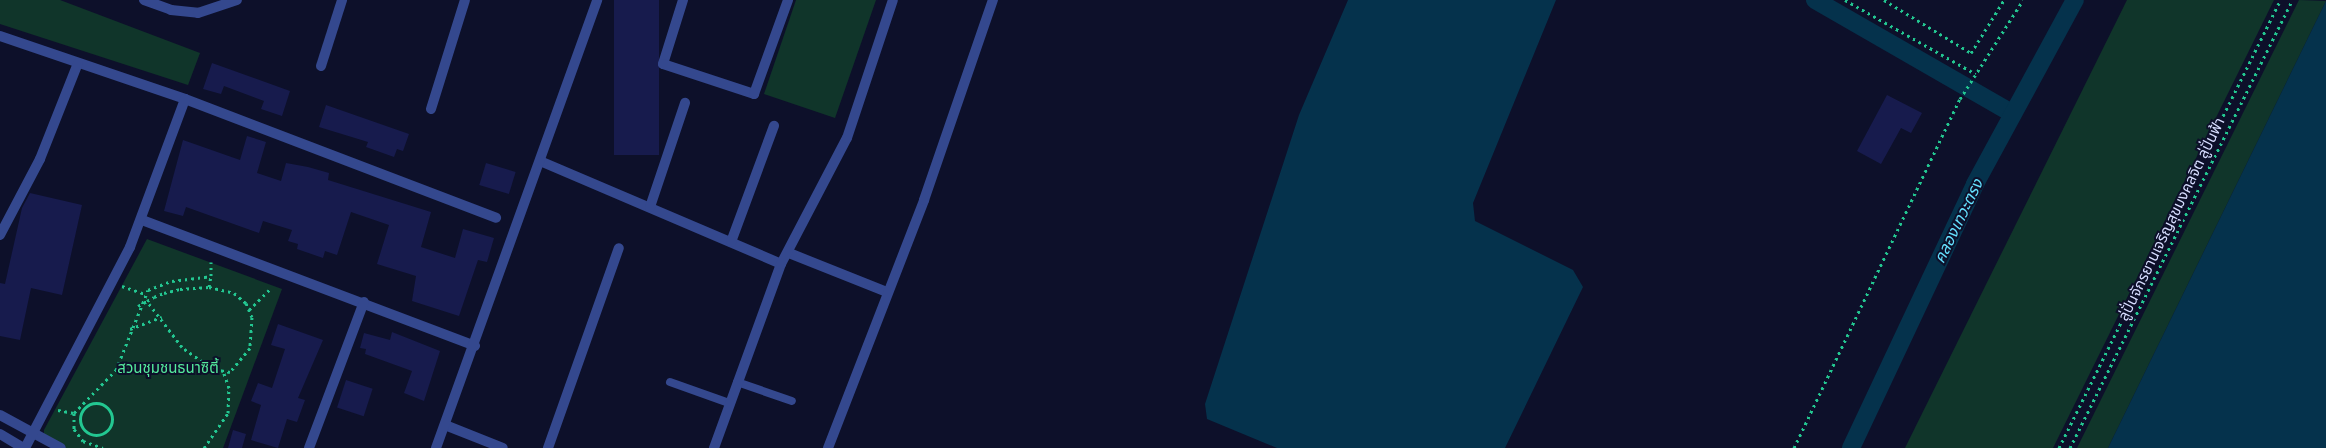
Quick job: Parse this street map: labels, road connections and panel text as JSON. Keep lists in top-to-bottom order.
{
  "streets": {
    "path": ["ลู่ปั่นจักรยานเจริญสุขมงคลจิต ลู่ปั่นฟ้า"]
  },
  "water": ["คลองเทวะตรง"],
  "parks": ["สวนชุมชนธนาซิตี้"]
}
